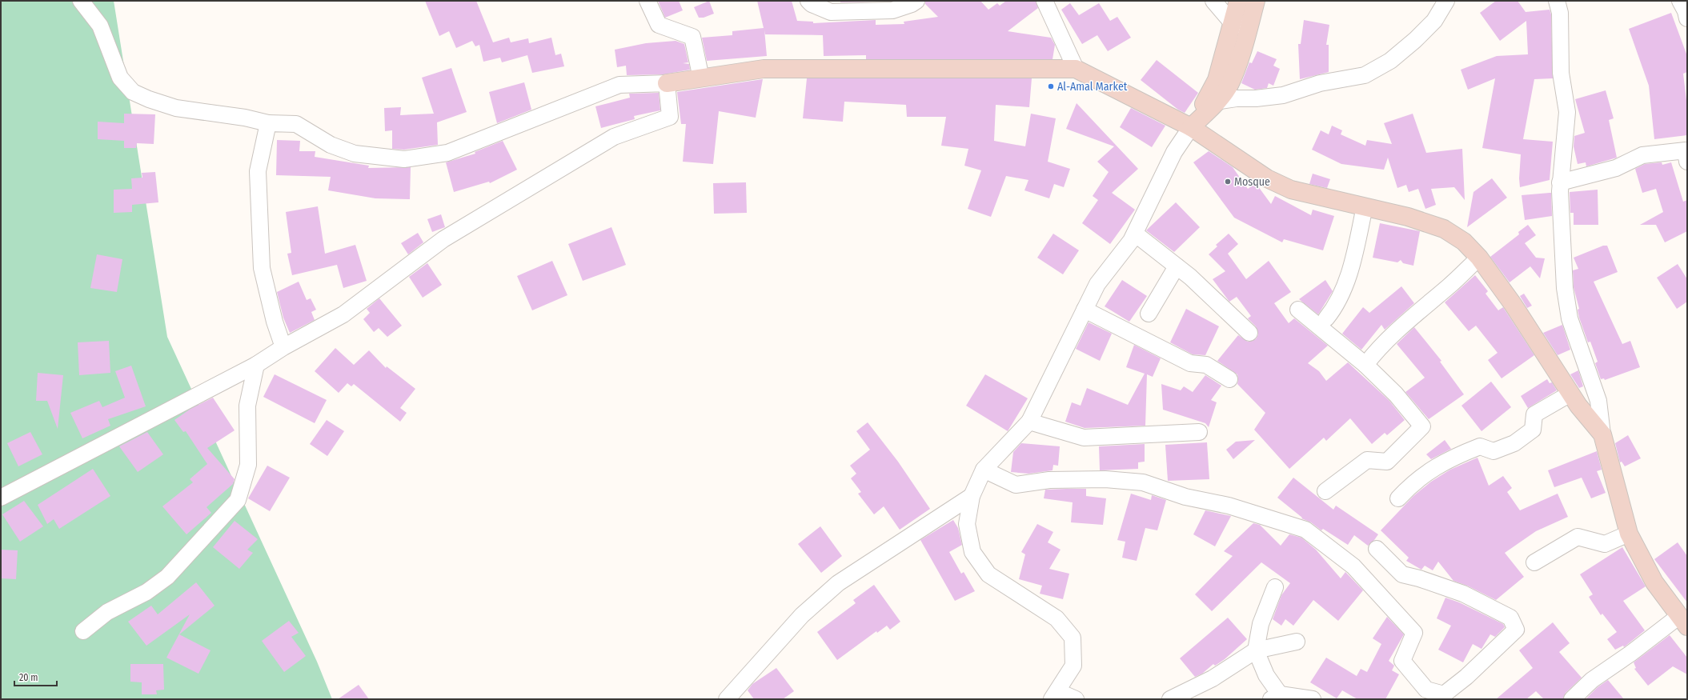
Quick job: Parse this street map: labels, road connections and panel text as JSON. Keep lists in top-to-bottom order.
{
  "places": ["Al-Amal Market", "Mosque"],
  "scale_bar": "20 m"
}
